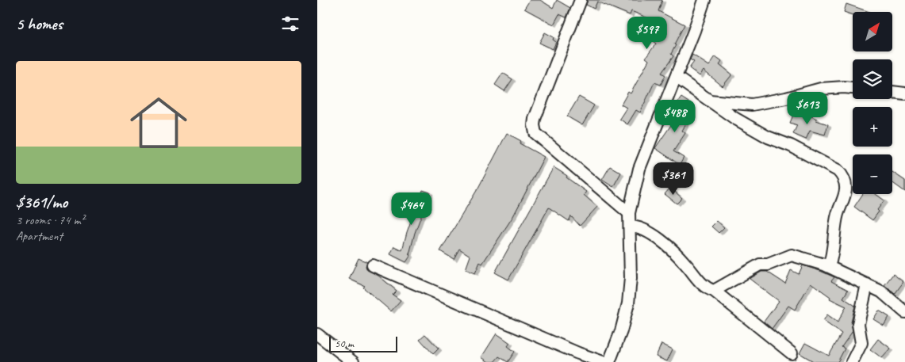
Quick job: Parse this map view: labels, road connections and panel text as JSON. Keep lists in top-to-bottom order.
{
  "scale_bar": "50 m",
  "north": "top right",
  "page": {
    "heading": "5 homes",
    "map_buttons": ["+", "−"],
    "price": [
      "$597",
      "$613",
      "$488",
      "$361",
      "$464"
    ],
    "list": [
      {
        "name": "$361/mo",
        "note": "3 rooms · 74 m² · Apartment"
      }
    ],
    "scale": "50 m"
  }
}
